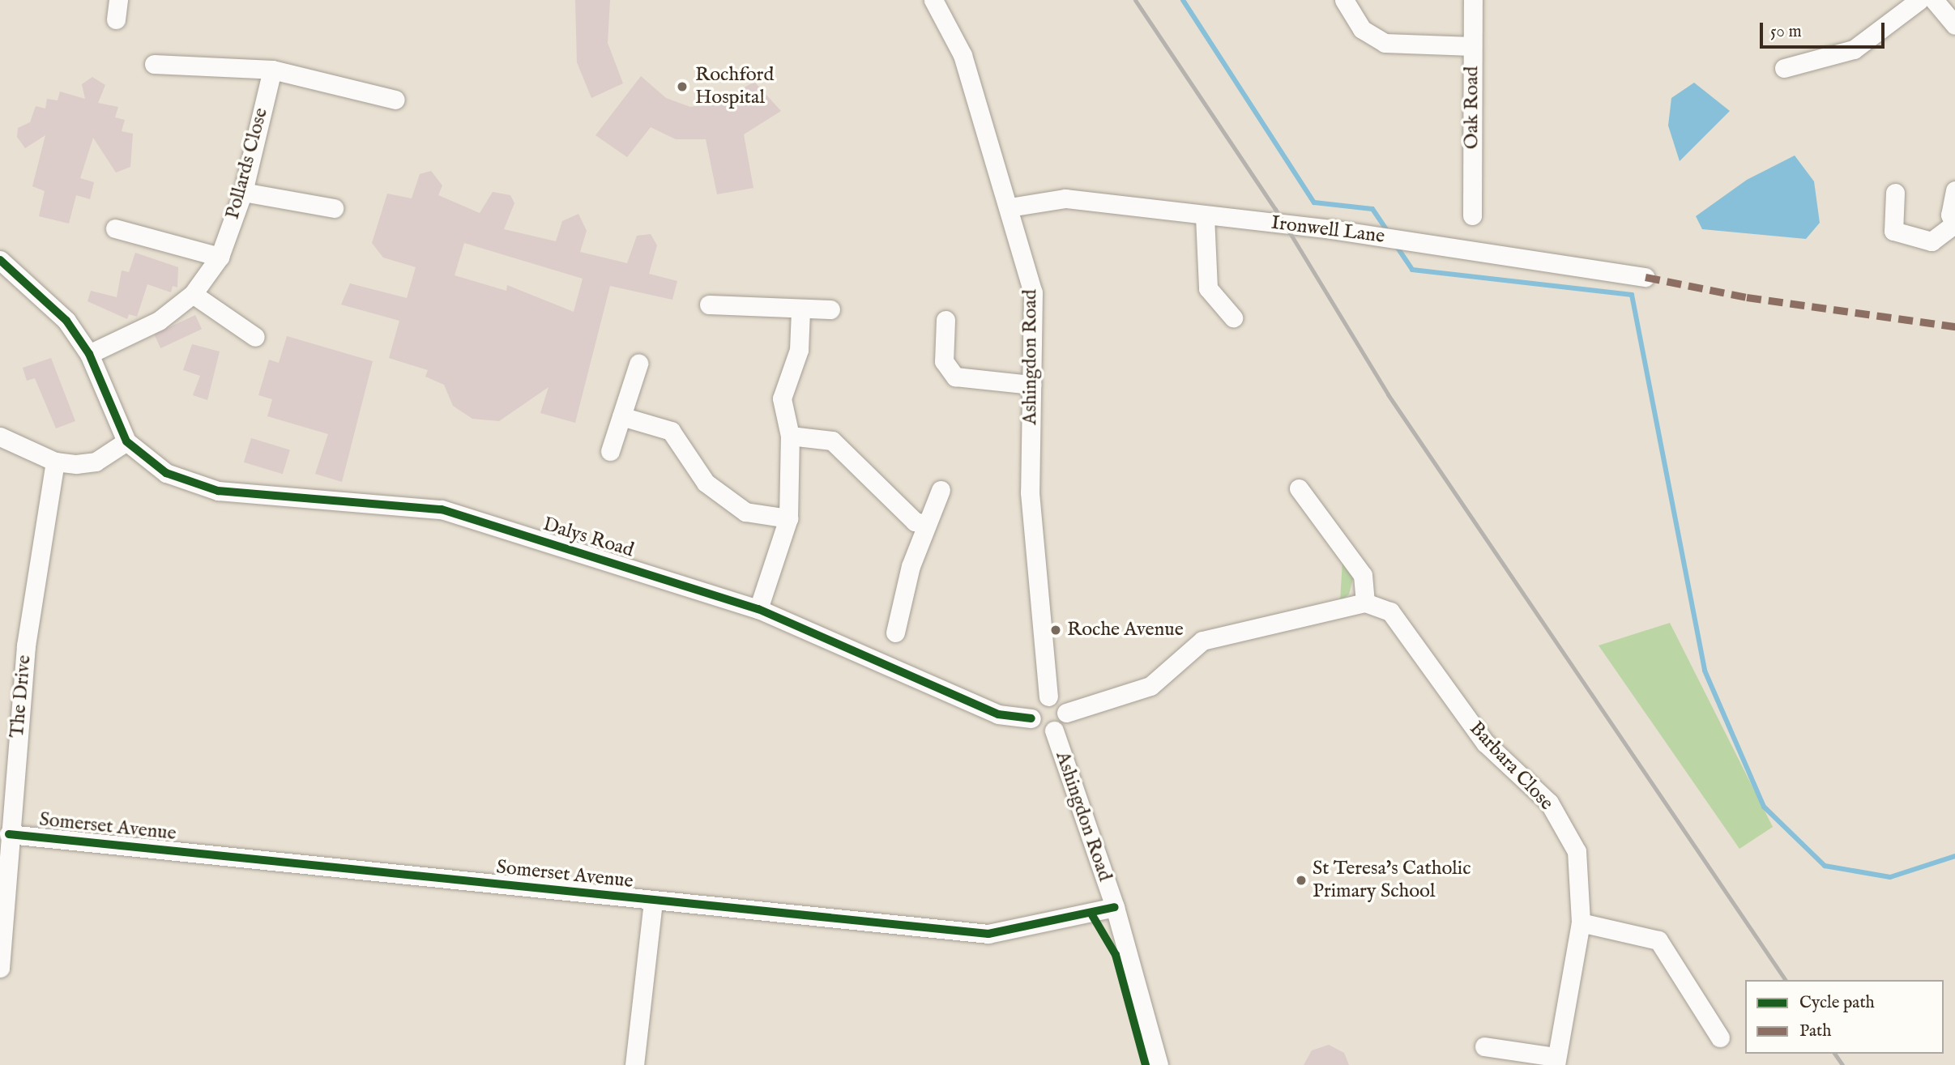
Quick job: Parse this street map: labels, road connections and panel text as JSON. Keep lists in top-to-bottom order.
{
  "streets": {
    "street": [
      "Oak Road",
      "Pollards Close",
      "Ironwell Lane",
      "Ashingdon Road",
      "Dalys Road",
      "The Drive",
      "Barbara Close",
      "Somerset Avenue"
    ]
  },
  "crossings": [
    ["Ironwell Lane", "Ashingdon Road"],
    ["Ashingdon Road", "Dalys Road"],
    ["Ashingdon Road", "Somerset Avenue"],
    ["The Drive", "Somerset Avenue"]
  ],
  "places": ["Rochford Hospital", "Roche Avenue", "St Teresa's Catholic Primary School"],
  "legend": ["Cycle path", "Path"],
  "scale_bar": "50 m"
}
